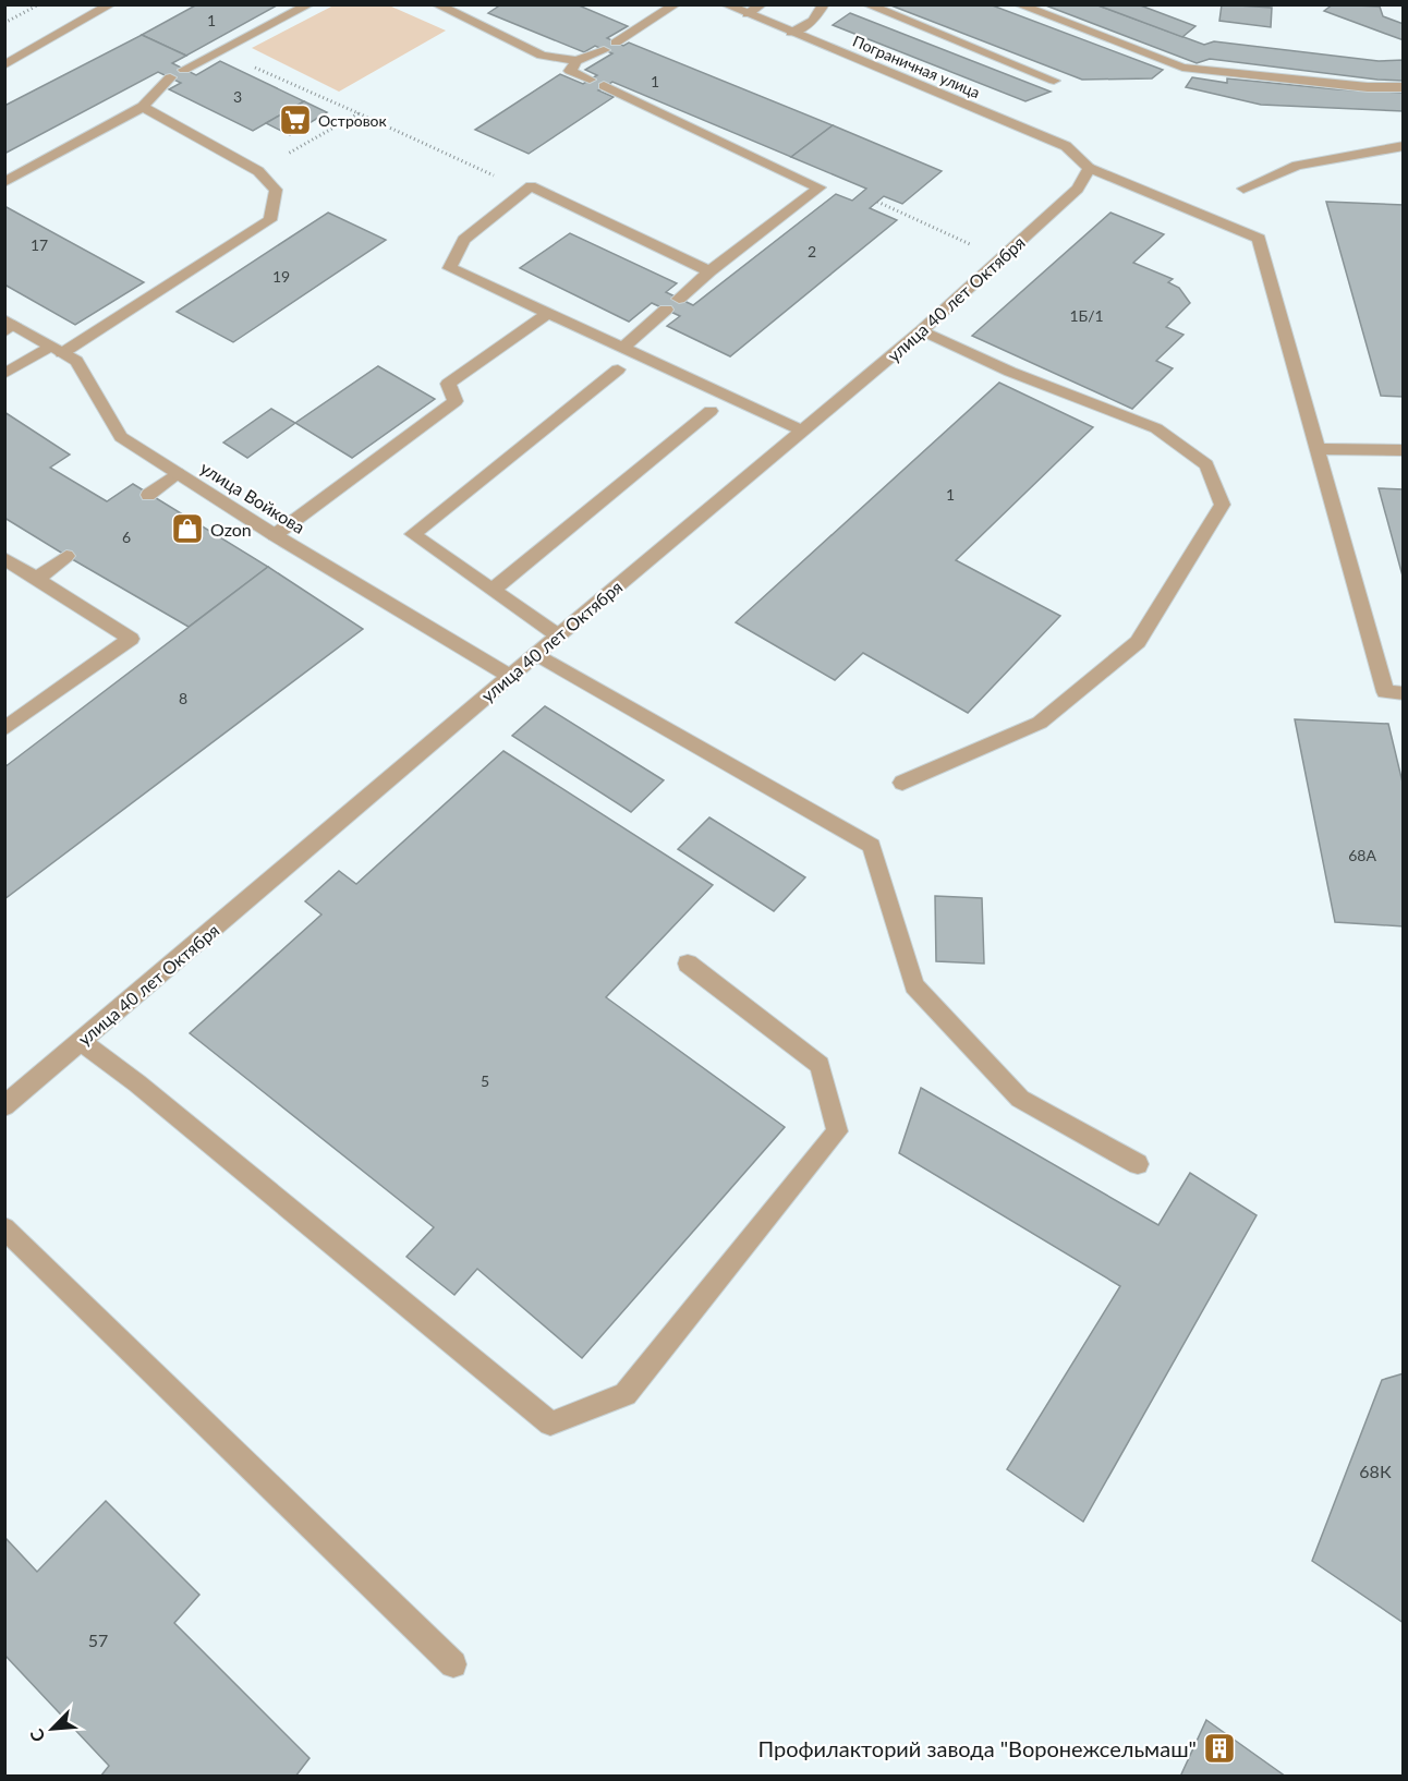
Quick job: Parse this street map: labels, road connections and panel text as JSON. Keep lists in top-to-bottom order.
{
  "streets": {
    "street": ["Пограничная улица", "улица 40 лет Октября", "улица Войкова"]
  },
  "crossings": [
    ["Пограничная улица", "улица 40 лет Октября"],
    ["улица 40 лет Октября", "улица Войкова"]
  ],
  "places": {
    "supermarket": ["Островок"],
    "shop": ["Ozon"],
    "building": ["Профилакторий завода \"Воронежсельмаш\""]
  },
  "house_numbers": [
    "1",
    "1",
    "3",
    "17",
    "2",
    "19",
    "1Б/1",
    "1",
    "6",
    "8",
    "68А",
    "5",
    "68К",
    "57"
  ],
  "north": "bottom left"
}
